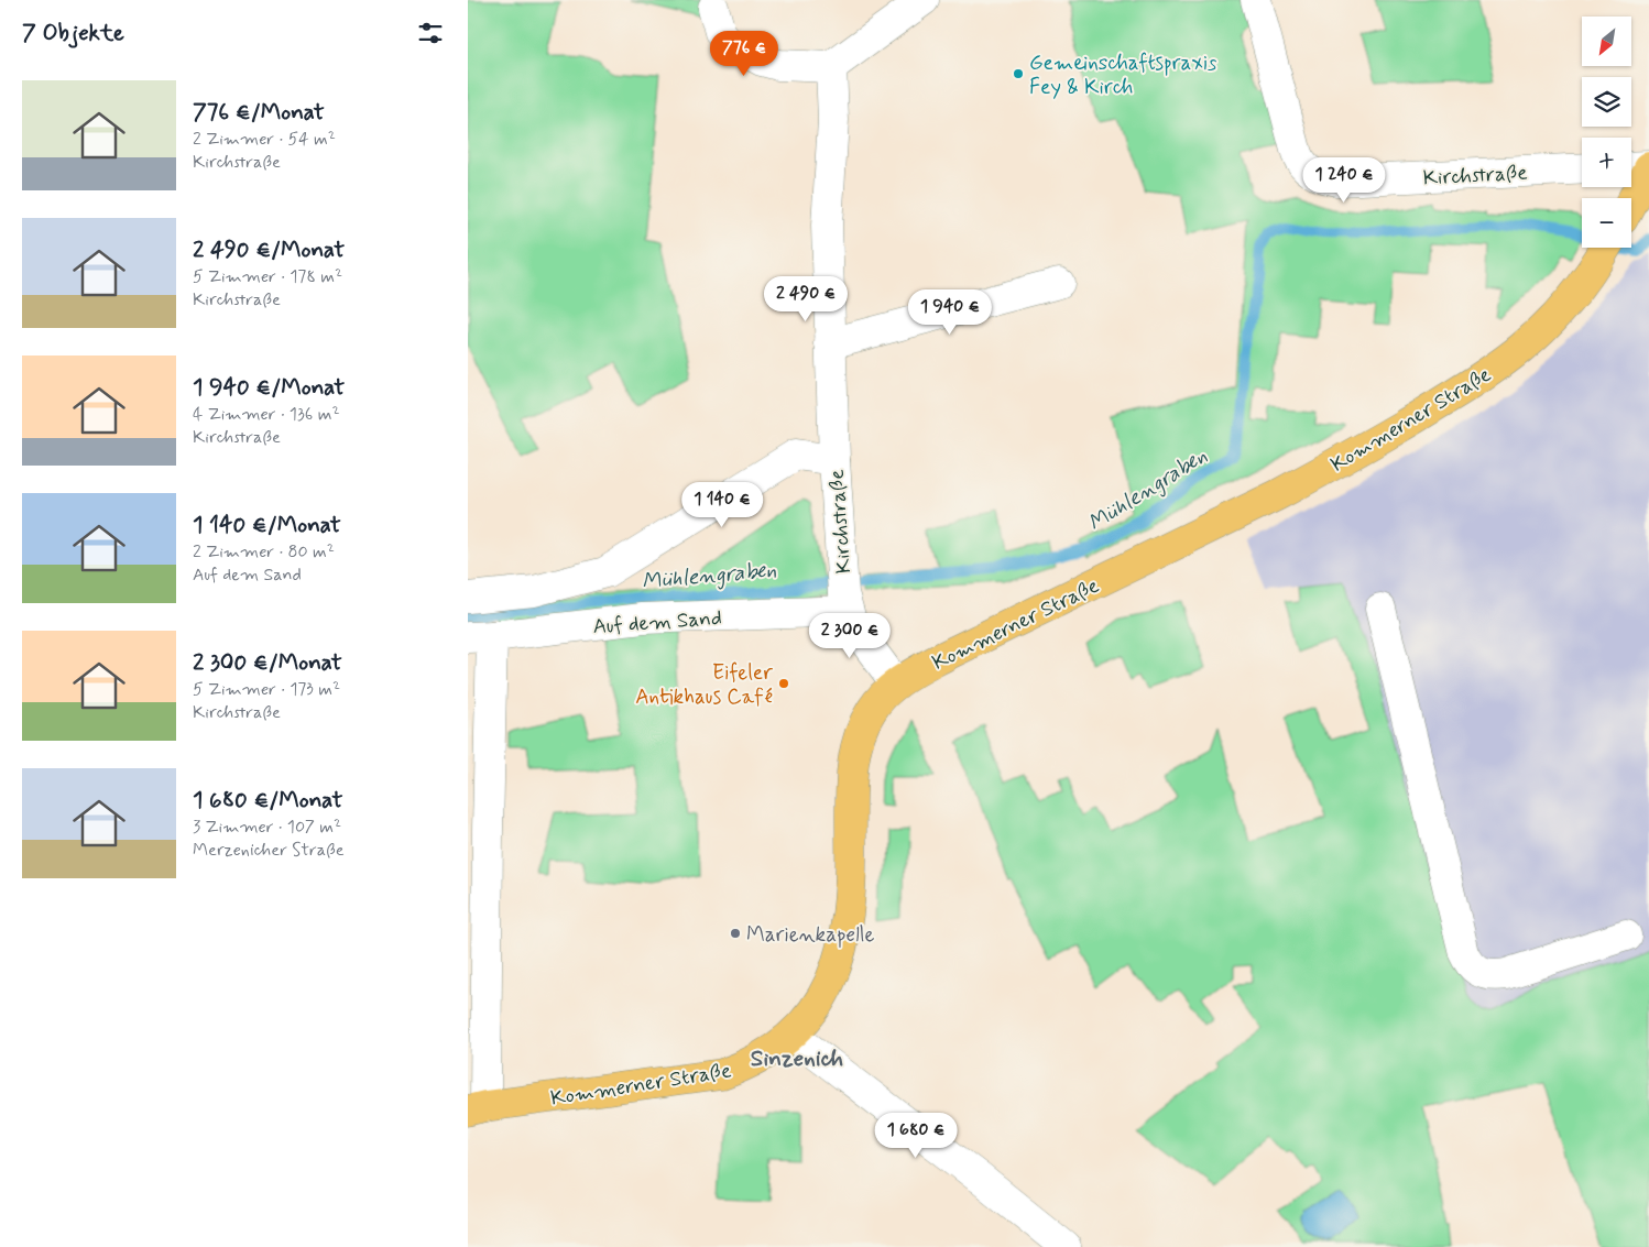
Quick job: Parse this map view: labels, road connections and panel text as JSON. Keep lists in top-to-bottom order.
{
  "streets": {
    "main road": ["Kommerner Straße"],
    "street": ["Kirchstraße", "Auf dem Sand"]
  },
  "crossings": [
    ["Kirchstraße", "Kommerner Straße"],
    ["Kirchstraße", "Auf dem Sand"]
  ],
  "districts": ["Sinzenich"],
  "water": ["Mühlengraben"],
  "places": ["Gemeinschaftspraxis Fey & Kirch", "Eifeler Antikhaus Café", "Marienkapelle"],
  "north": "bottom left",
  "page": {
    "heading": "7 Objekte",
    "map_buttons": ["+", "−"],
    "price": [
      "776 €",
      "1 240 €",
      "2 490 €",
      "1 940 €",
      "1 140 €",
      "2 300 €",
      "1 680 €"
    ],
    "list": [
      {
        "name": "776 €/Monat",
        "note": "2 Zimmer · 54 m² · Kirchstraße"
      },
      {
        "name": "2 490 €/Monat",
        "note": "5 Zimmer · 178 m² · Kirchstraße"
      },
      {
        "name": "1 940 €/Monat",
        "note": "4 Zimmer · 136 m² · Kirchstraße"
      },
      {
        "name": "1 140 €/Monat",
        "note": "2 Zimmer · 80 m² · Auf dem Sand"
      },
      {
        "name": "2 300 €/Monat",
        "note": "5 Zimmer · 173 m² · Kirchstraße"
      },
      {
        "name": "1 680 €/Monat",
        "note": "3 Zimmer · 107 m² · Merzenicher Straße"
      }
    ]
  }
}
